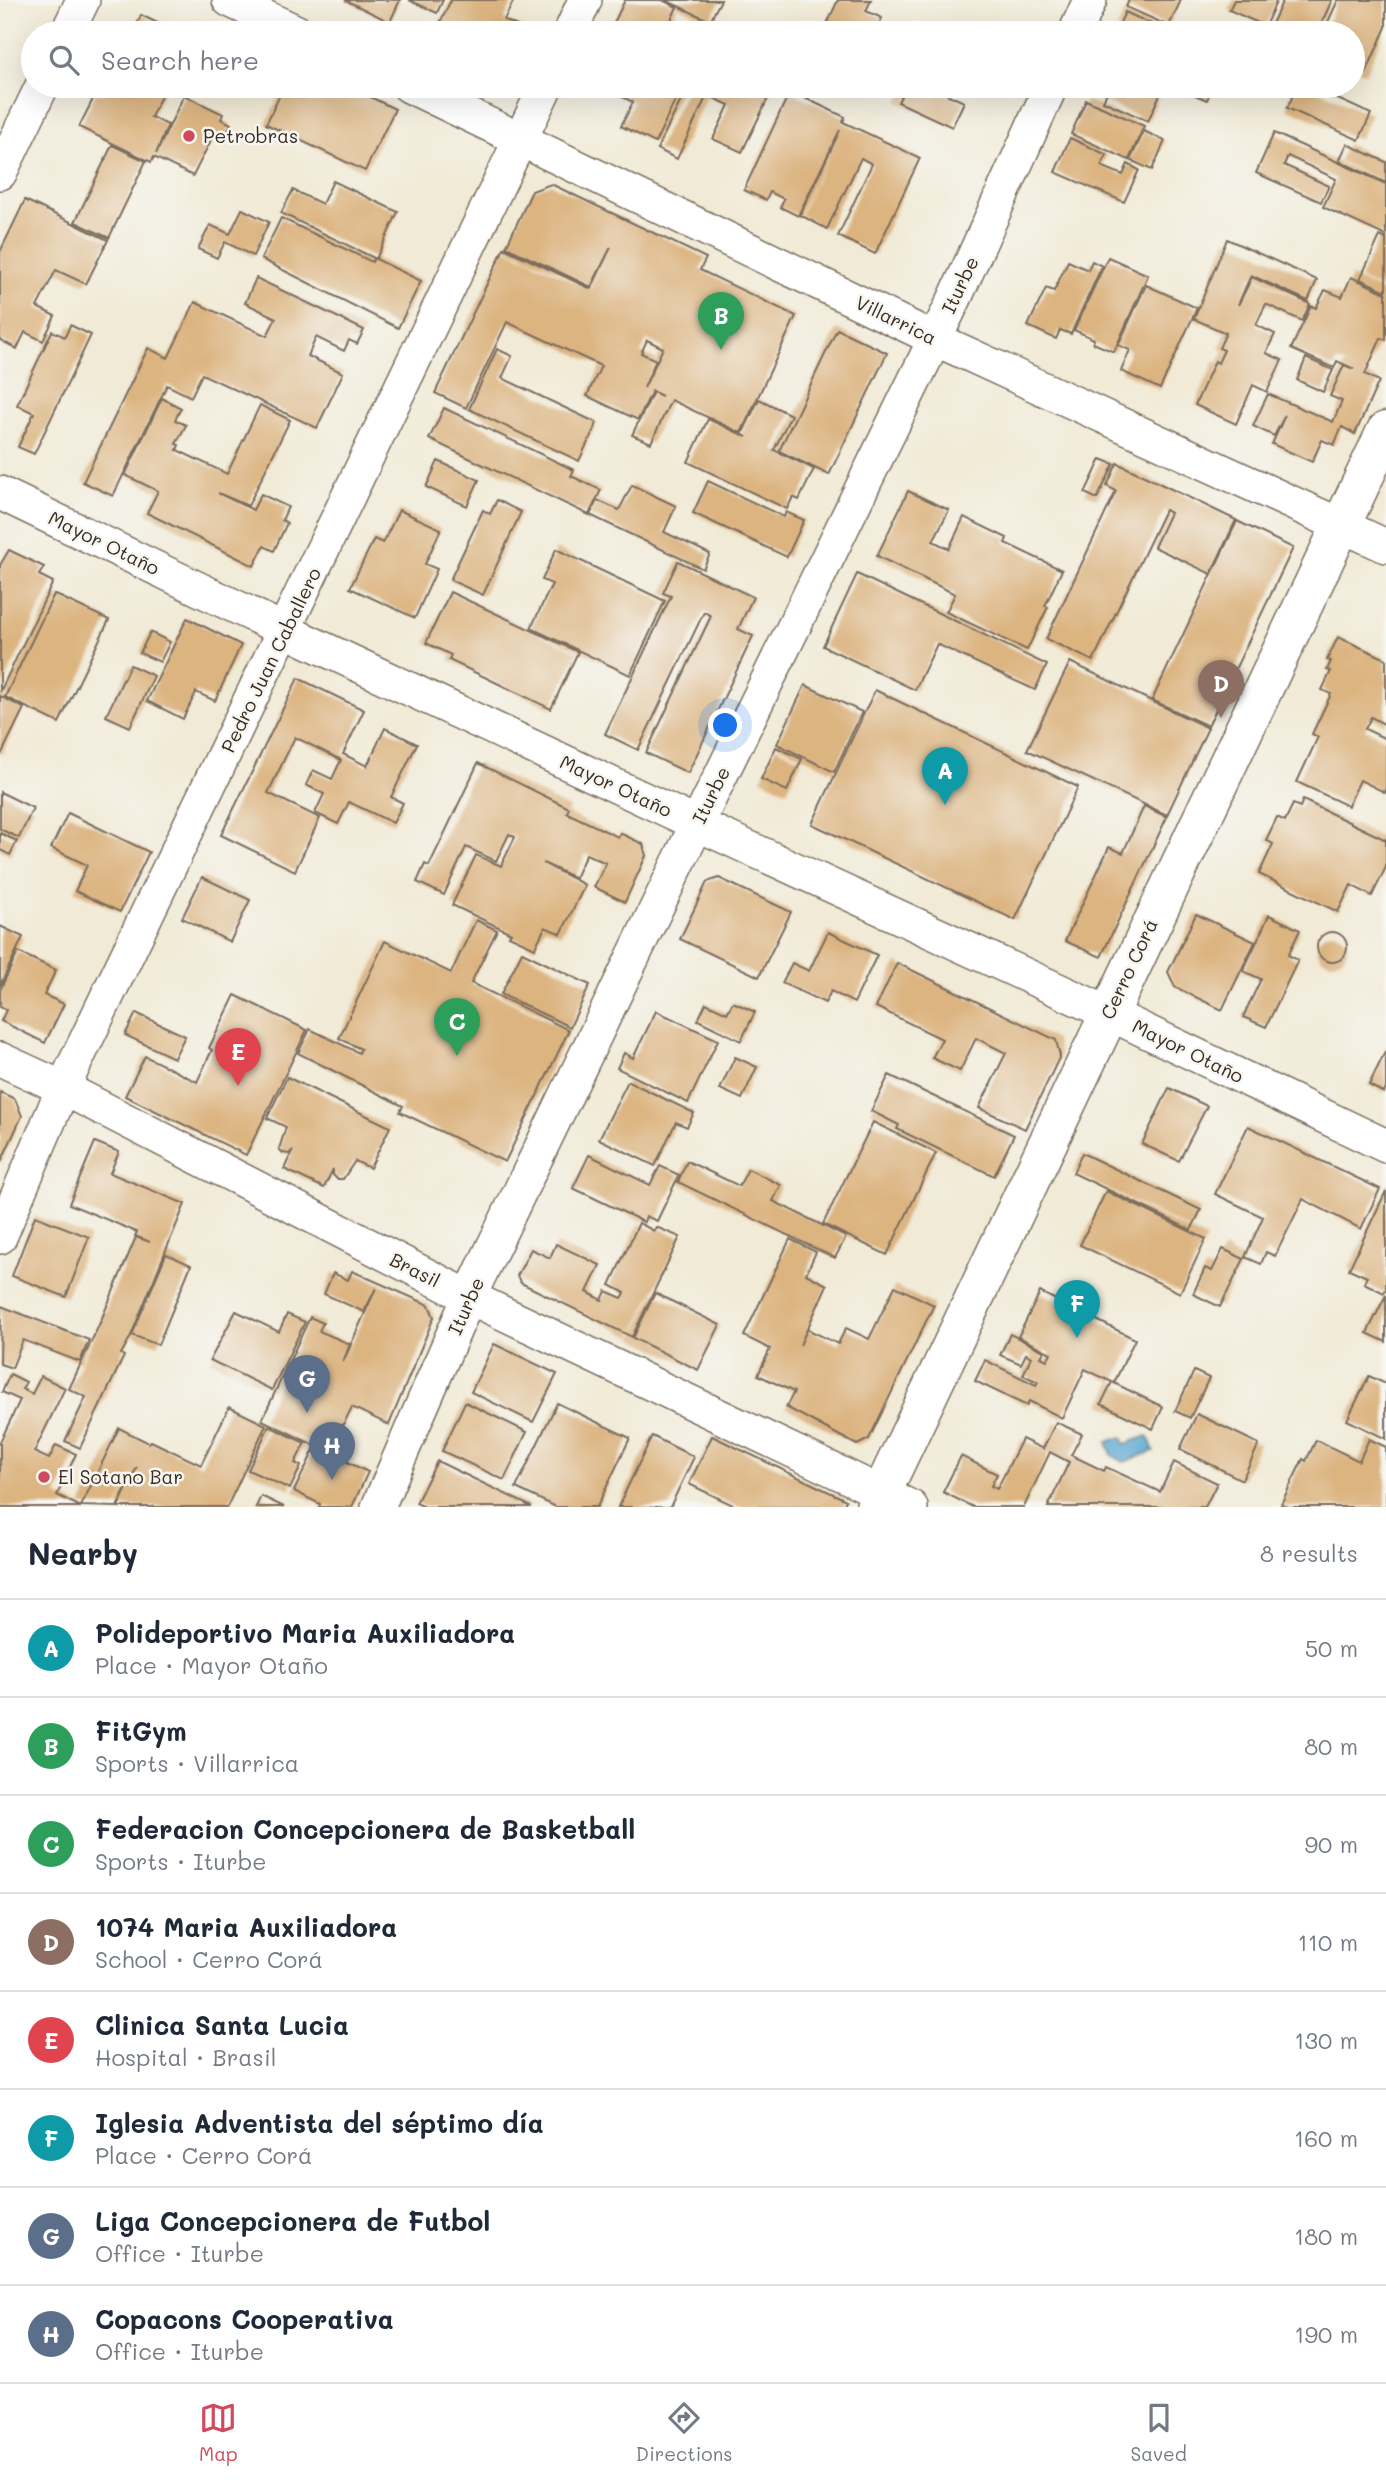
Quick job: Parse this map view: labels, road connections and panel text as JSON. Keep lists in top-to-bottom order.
{
  "streets": {
    "street": [
      "Iturbe",
      "Villarrica",
      "Mayor Otaño",
      "Pedro Juan Caballero",
      "Cerro Corá",
      "Brasil"
    ]
  },
  "crossings": [
    ["Iturbe", "Villarrica"],
    ["Iturbe", "Mayor Otaño"],
    ["Iturbe", "Brasil"],
    ["Villarrica", "Pedro Juan Caballero"],
    ["Villarrica", "Cerro Corá"],
    ["Mayor Otaño", "Pedro Juan Caballero"],
    ["Mayor Otaño", "Cerro Corá"],
    ["Pedro Juan Caballero", "Brasil"],
    ["Cerro Corá", "Brasil"]
  ],
  "places": ["Petrobras", "El Sotano Bar"],
  "page": {
    "search": "Search here",
    "pins": [
      "B",
      "D",
      "A",
      "C",
      "E",
      "F",
      "G",
      "H"
    ],
    "heading": ["Nearby", "8 results"],
    "list": [
      {
        "mark": "A",
        "name": "Polideportivo Maria Auxiliadora",
        "note": "Place · Mayor Otaño",
        "value": "50 m"
      },
      {
        "mark": "B",
        "name": "FitGym",
        "note": "Sports · Villarrica",
        "value": "80 m"
      },
      {
        "mark": "C",
        "name": "Federacion Concepcionera de Basketball",
        "note": "Sports · Iturbe",
        "value": "90 m"
      },
      {
        "mark": "D",
        "name": "1074 Maria Auxiliadora",
        "note": "School · Cerro Corá",
        "value": "110 m"
      },
      {
        "mark": "E",
        "name": "Clinica Santa Lucia",
        "note": "Hospital · Brasil",
        "value": "130 m"
      },
      {
        "mark": "F",
        "name": "Iglesia Adventista del séptimo día",
        "note": "Place · Cerro Corá",
        "value": "160 m"
      },
      {
        "mark": "G",
        "name": "Liga Concepcionera de Futbol",
        "note": "Office · Iturbe",
        "value": "180 m"
      },
      {
        "mark": "H",
        "name": "Copacons Cooperativa",
        "note": "Office · Iturbe",
        "value": "190 m"
      }
    ],
    "nav": ["Map", "Directions", "Saved"]
  }
}
